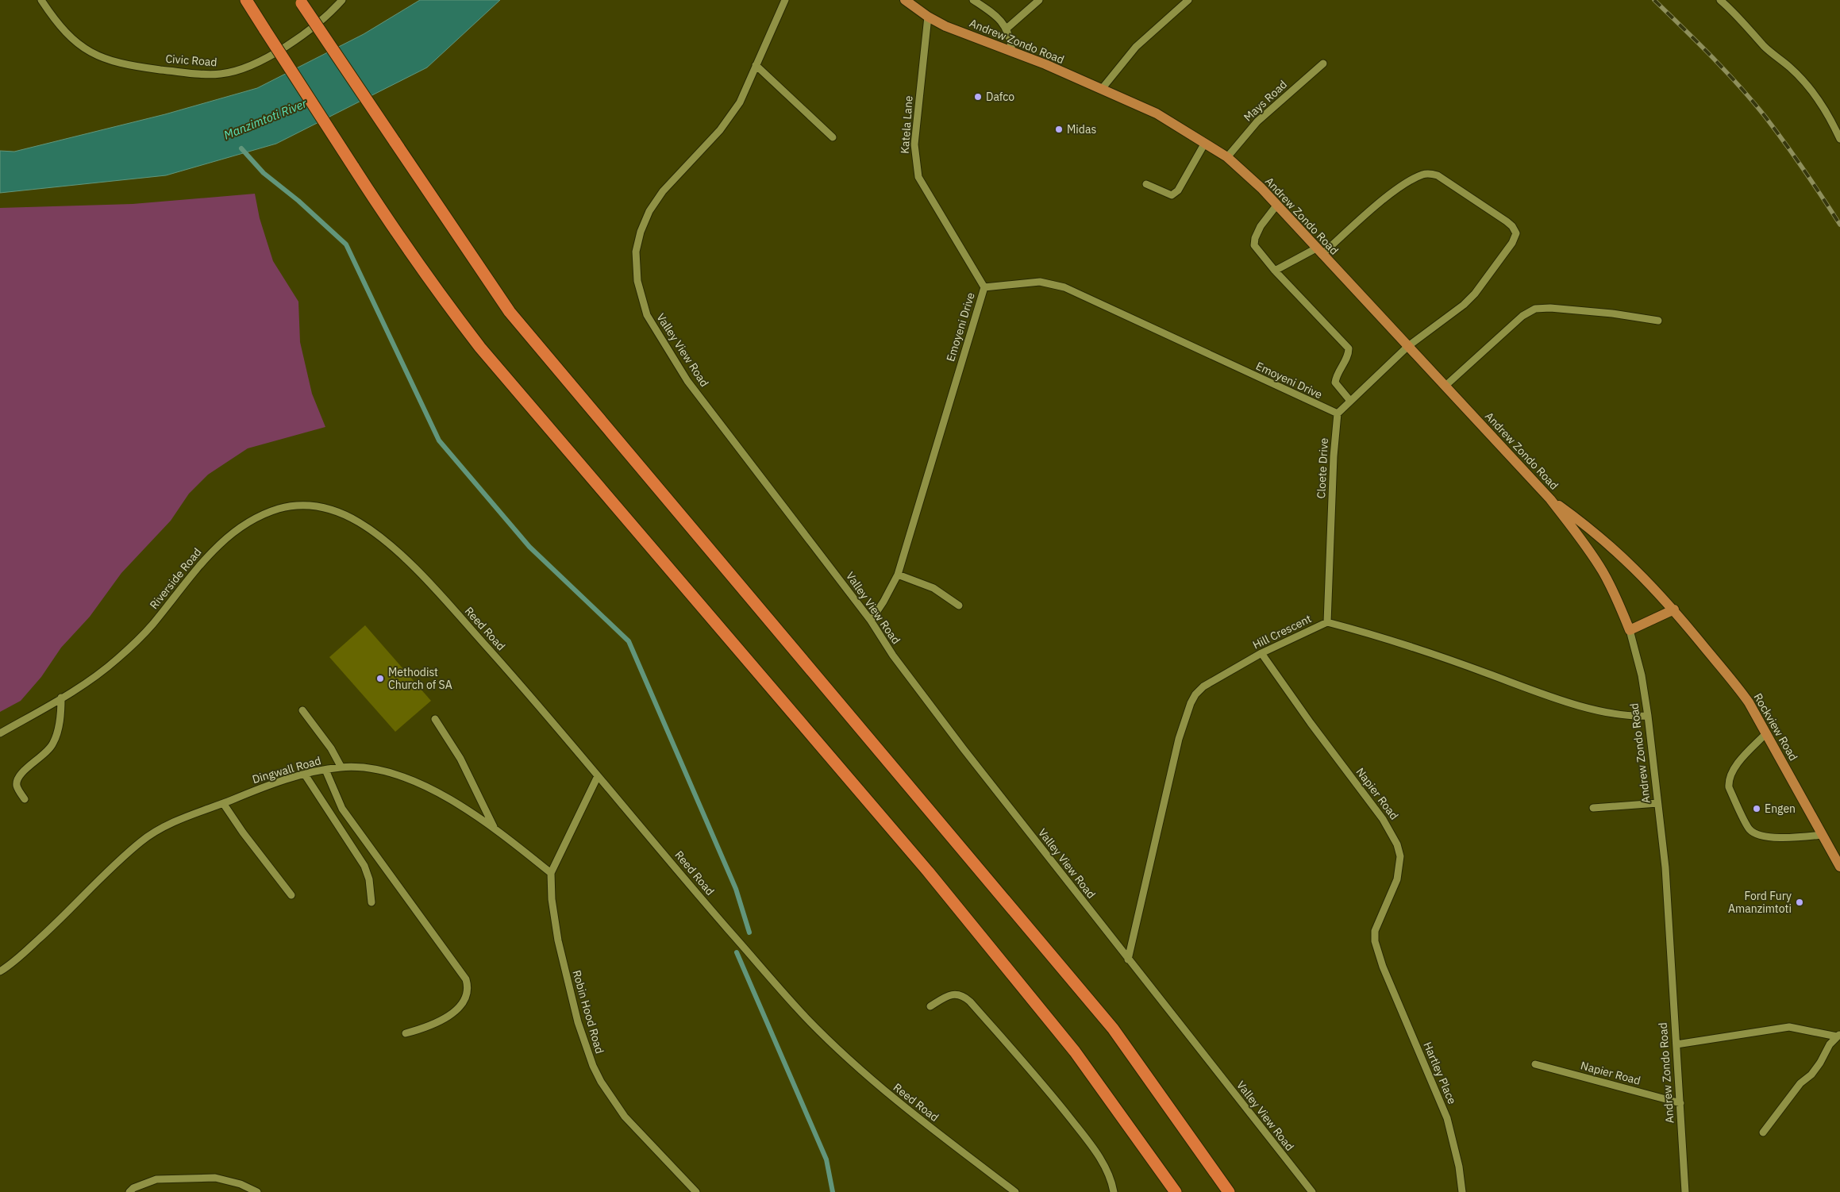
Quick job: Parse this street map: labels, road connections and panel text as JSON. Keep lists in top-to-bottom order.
{
  "streets": {
    "main road": ["Andrew Zondo Road", "Rockview Road"],
    "street": [
      "Civic Road",
      "Mays Road",
      "Katela Lane",
      "Emoyeni Drive",
      "Valley View Road",
      "Cloete Drive",
      "Riverside Road",
      "Reed Road",
      "Hill Crescent",
      "Dingwall Road",
      "Napier Road",
      "Robin Hood Road",
      "Hartley Place"
    ]
  },
  "crossings": [
    ["Andrew Zondo Road", "Mays Road"],
    ["Andrew Zondo Road", "Katela Lane"],
    ["Andrew Zondo Road", "Hill Crescent"],
    ["Andrew Zondo Road", "Rockview Road"],
    ["Andrew Zondo Road", "Napier Road"],
    ["Katela Lane", "Emoyeni Drive"],
    ["Emoyeni Drive", "Valley View Road"],
    ["Emoyeni Drive", "Cloete Drive"],
    ["Valley View Road", "Hill Crescent"],
    ["Cloete Drive", "Hill Crescent"],
    ["Riverside Road", "Reed Road"],
    ["Hill Crescent", "Napier Road"],
    ["Dingwall Road", "Robin Hood Road"],
    ["Napier Road", "Hartley Place"]
  ],
  "water": ["Manzimtoti River"],
  "places": [
    "Dafco",
    "Midas",
    "Methodist Church of SA",
    "Engen",
    "Ford Fury Amanzimtoti"
  ]
}
